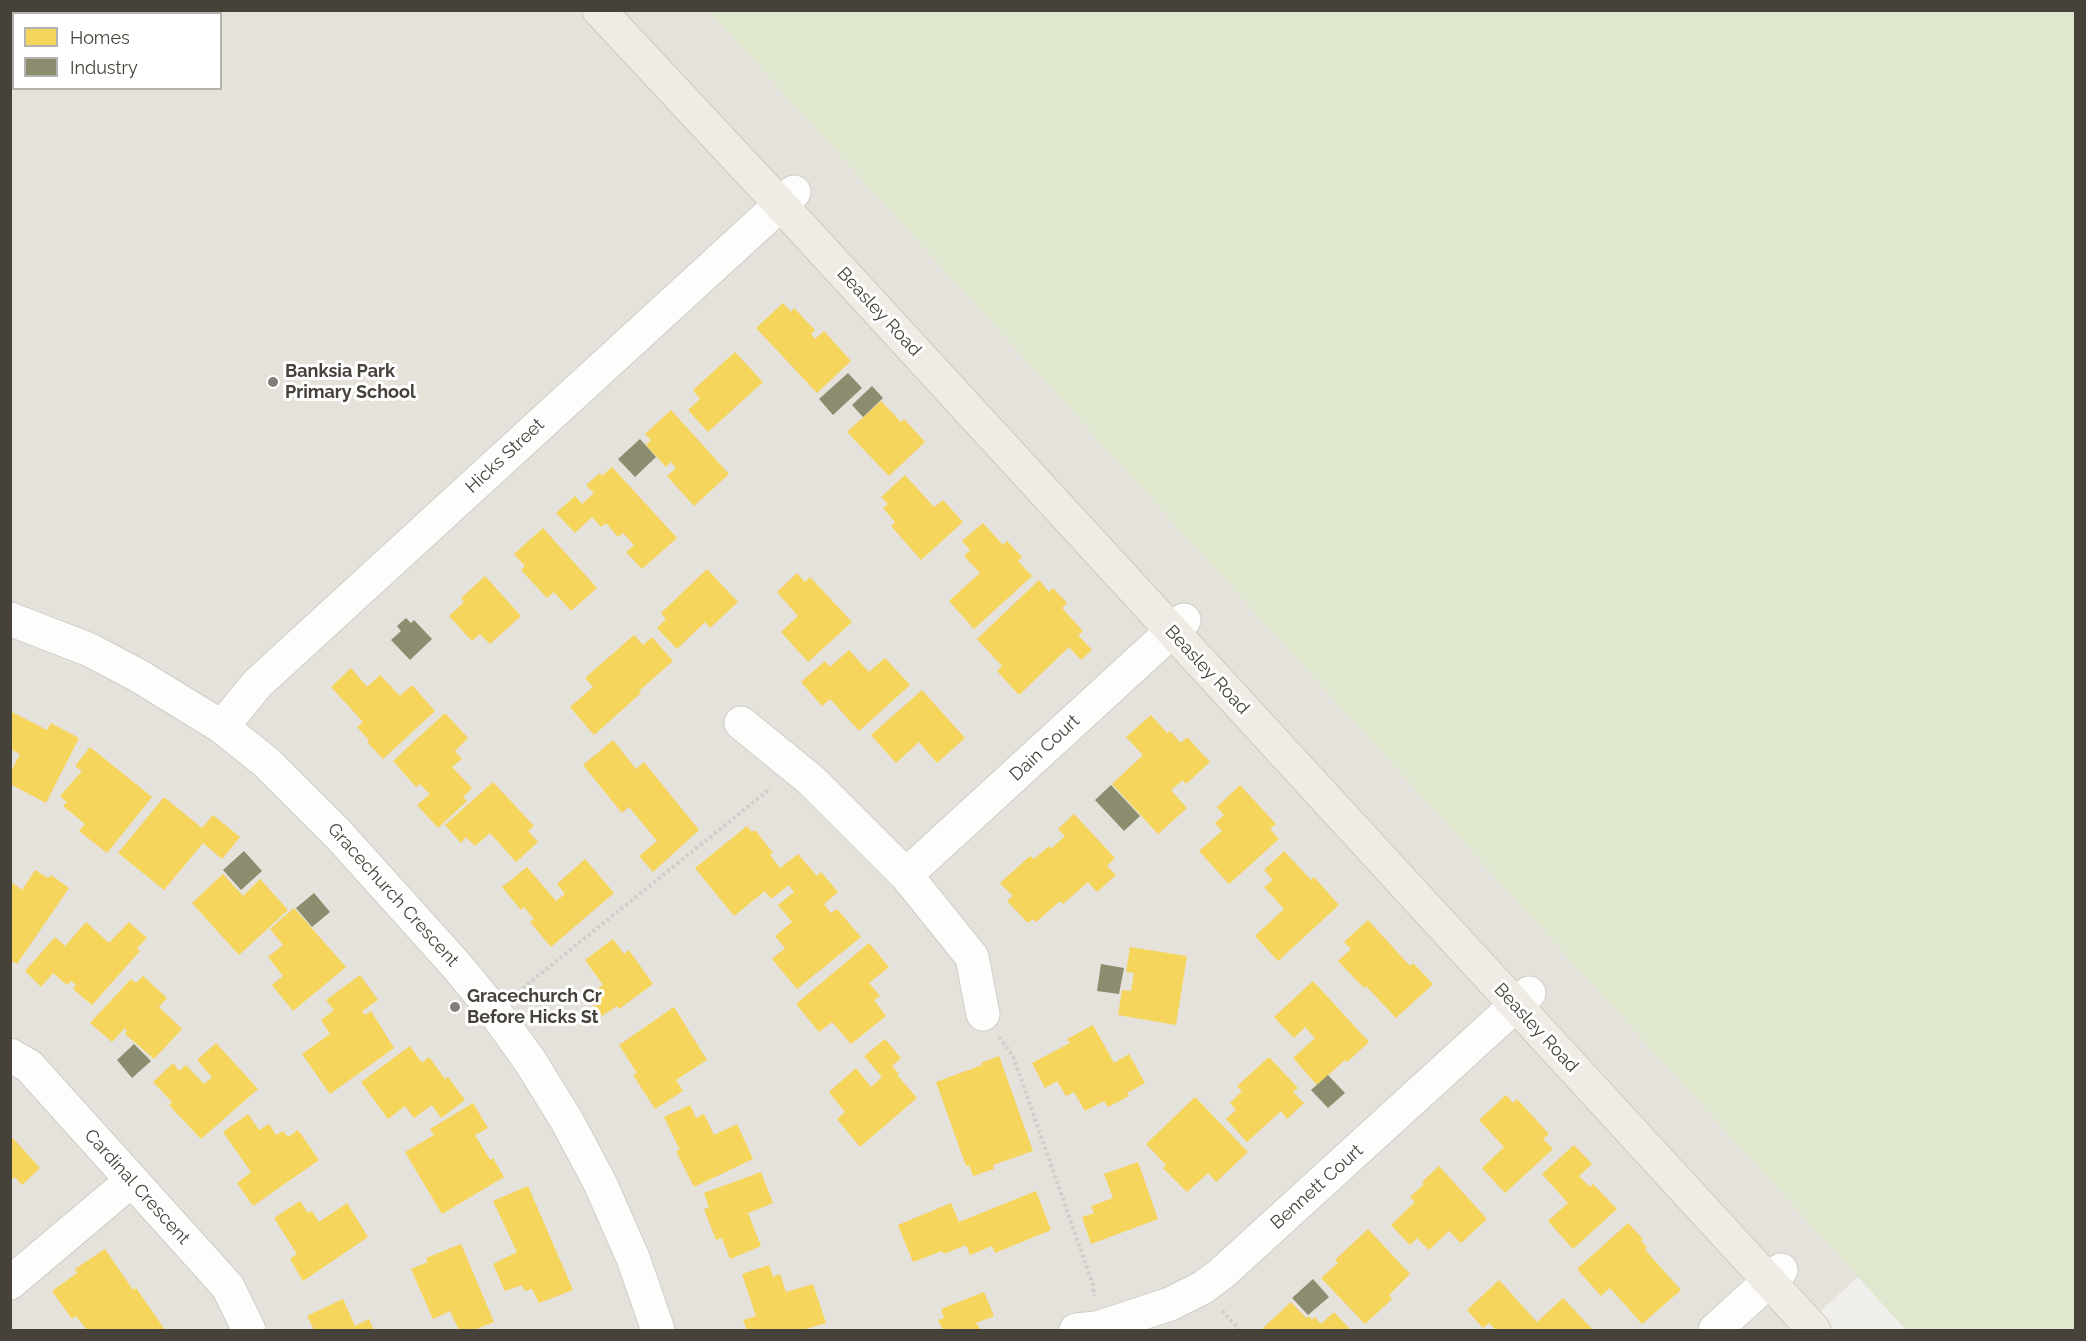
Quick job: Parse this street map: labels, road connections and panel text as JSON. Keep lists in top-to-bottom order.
{
  "streets": {
    "main road": ["Beasley Road"],
    "street": [
      "Hicks Street",
      "Dain Court",
      "Gracechurch Crescent",
      "Cardinal Crescent",
      "Bennett Court"
    ]
  },
  "crossings": [
    ["Beasley Road", "Hicks Street"],
    ["Beasley Road", "Dain Court"],
    ["Beasley Road", "Bennett Court"],
    ["Hicks Street", "Gracechurch Crescent"]
  ],
  "places": ["Banksia Park Primary School", "Gracechurch Cr Before Hicks St"],
  "legend": ["Homes", "Industry"]
}
